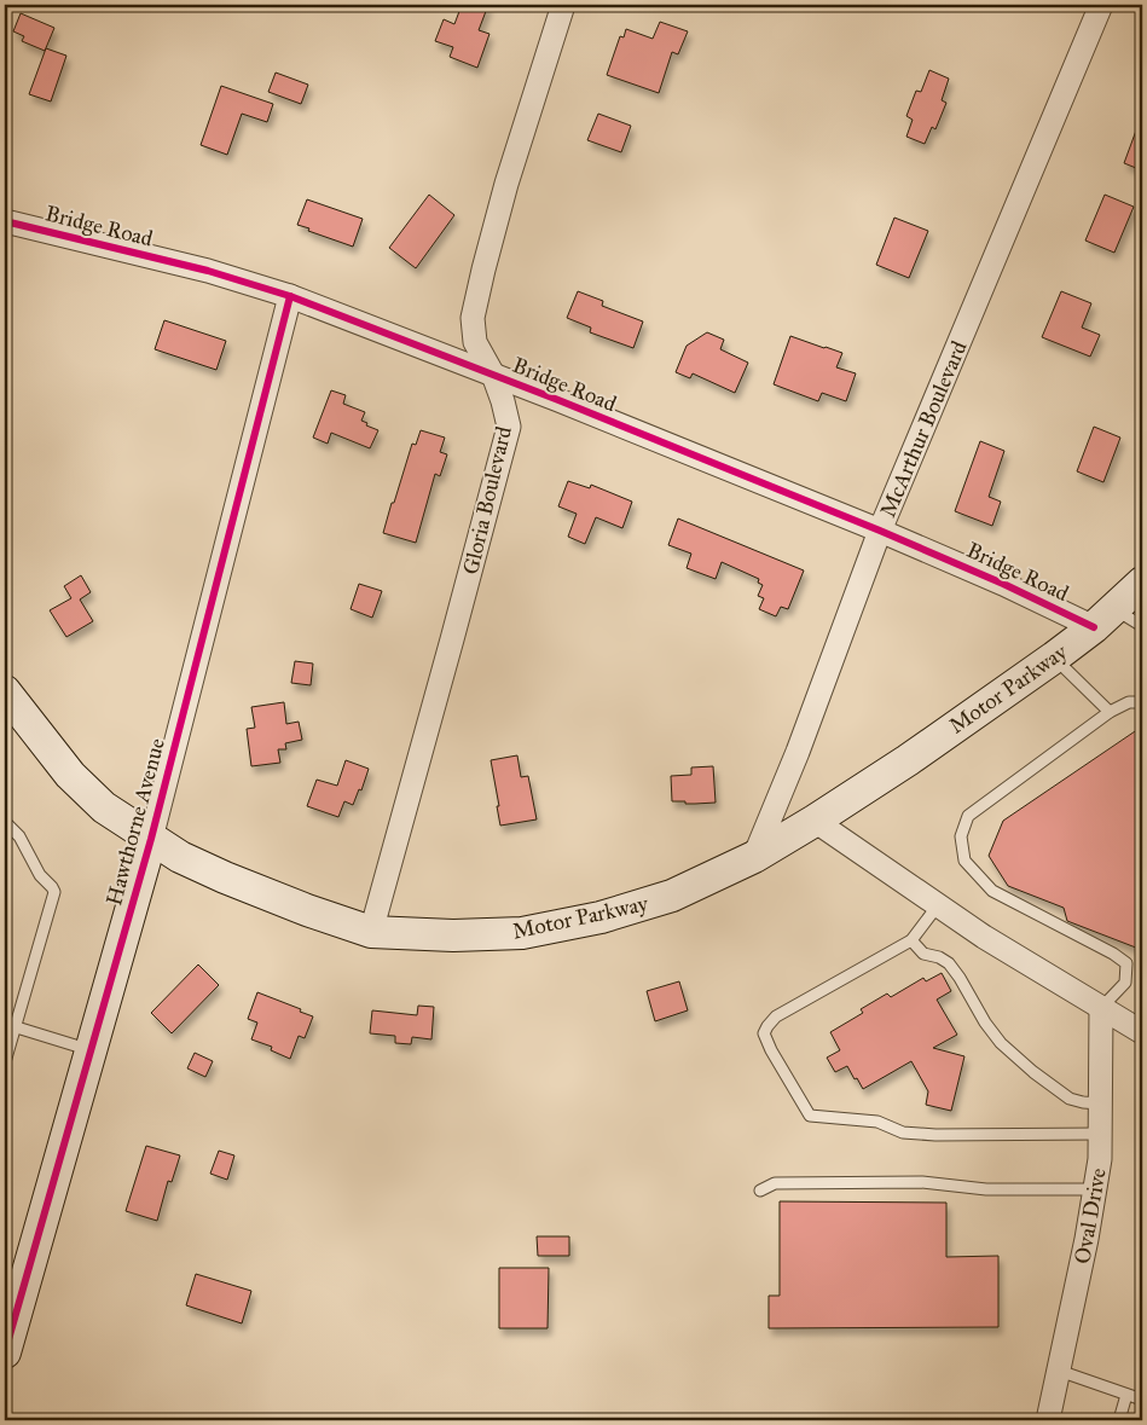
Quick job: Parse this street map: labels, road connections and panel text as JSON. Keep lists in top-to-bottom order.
{
  "streets": {
    "main road": ["Motor Parkway", "Hawthorne Avenue"],
    "street": [
      "Bridge Road",
      "McArthur Boulevard",
      "Gloria Boulevard",
      "Oval Drive"
    ]
  },
  "crossings": [
    ["Bridge Road", "McArthur Boulevard"],
    ["Bridge Road", "Gloria Boulevard"],
    ["Bridge Road", "Motor Parkway"],
    ["Bridge Road", "Hawthorne Avenue"],
    ["McArthur Boulevard", "Motor Parkway"],
    ["Gloria Boulevard", "Motor Parkway"],
    ["Motor Parkway", "Hawthorne Avenue"]
  ]
}
